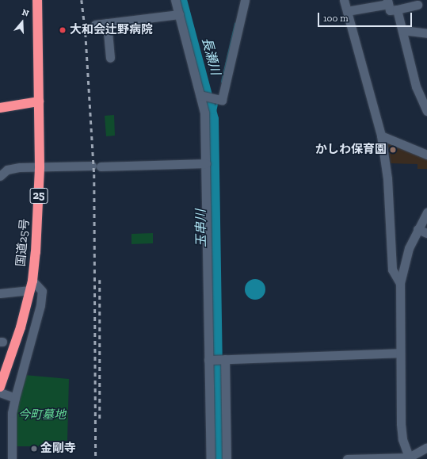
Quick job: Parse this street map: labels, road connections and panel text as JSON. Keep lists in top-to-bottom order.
{
  "streets": {
    "highway": ["25", "国道25号"]
  },
  "water": ["長瀬川", "玉串川"],
  "parks": ["今町墓地"],
  "places": ["大和会辻野病院", "かしわ保育園", "金剛寺"],
  "scale_bar": "100 m",
  "north": "top"
}
